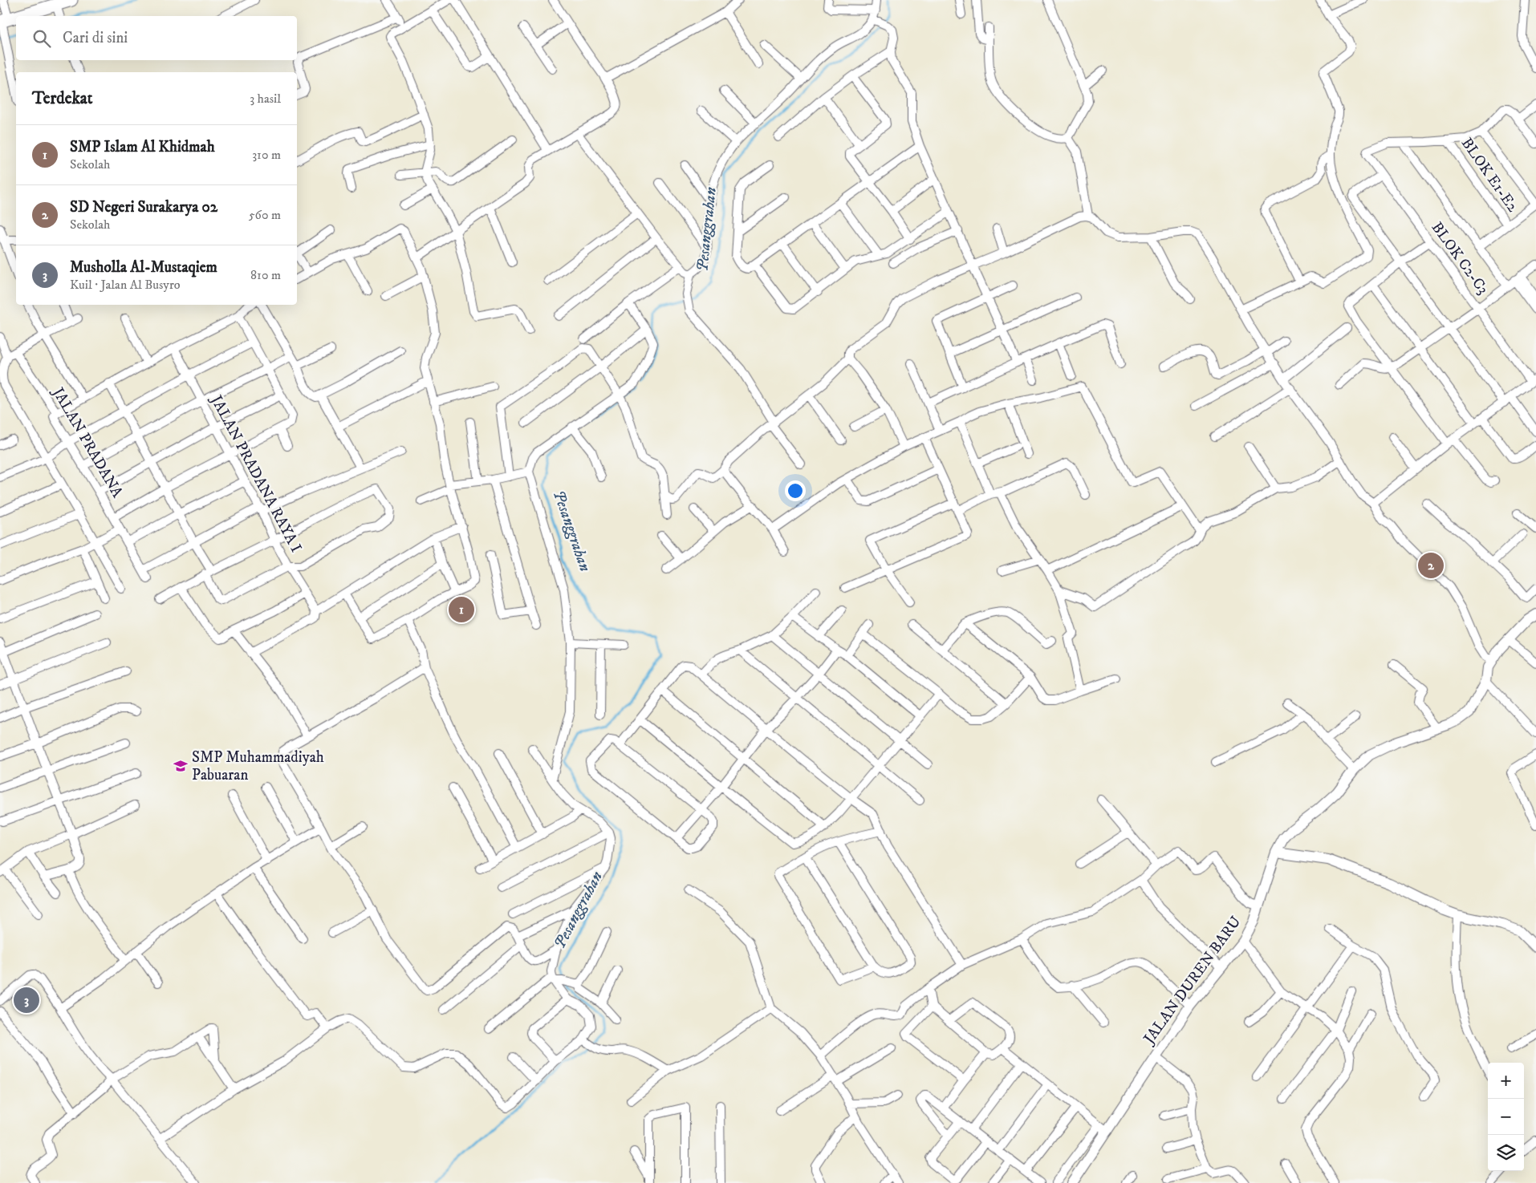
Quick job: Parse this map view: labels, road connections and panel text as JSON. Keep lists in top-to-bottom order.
{
  "streets": {
    "street": [
      "BLOK E1-E2",
      "BLOK C2-C3",
      "JALAN PRADANA",
      "JALAN PRADANA RAYA I",
      "JALAN DUREN BARU"
    ]
  },
  "water": ["Pesanggrahan"],
  "places": {
    "school or university": ["SMP Muhammadiyah Pabuaran"]
  },
  "page": {
    "search": "Cari di sini",
    "heading": ["Terdekat", "3 hasil"],
    "list": [
      {
        "mark": "1",
        "name": "SMP Islam Al Khidmah",
        "note": "Sekolah",
        "value": "310 m"
      },
      {
        "mark": "2",
        "name": "SD Negeri Surakarya 02",
        "note": "Sekolah",
        "value": "560 m"
      },
      {
        "mark": "3",
        "name": "Musholla Al-Mustaqiem",
        "note": "Kuil · Jalan Al Busyro",
        "value": "810 m"
      }
    ],
    "pins": ["2", "1", "3"],
    "map_buttons": ["+", "−"]
  }
}
